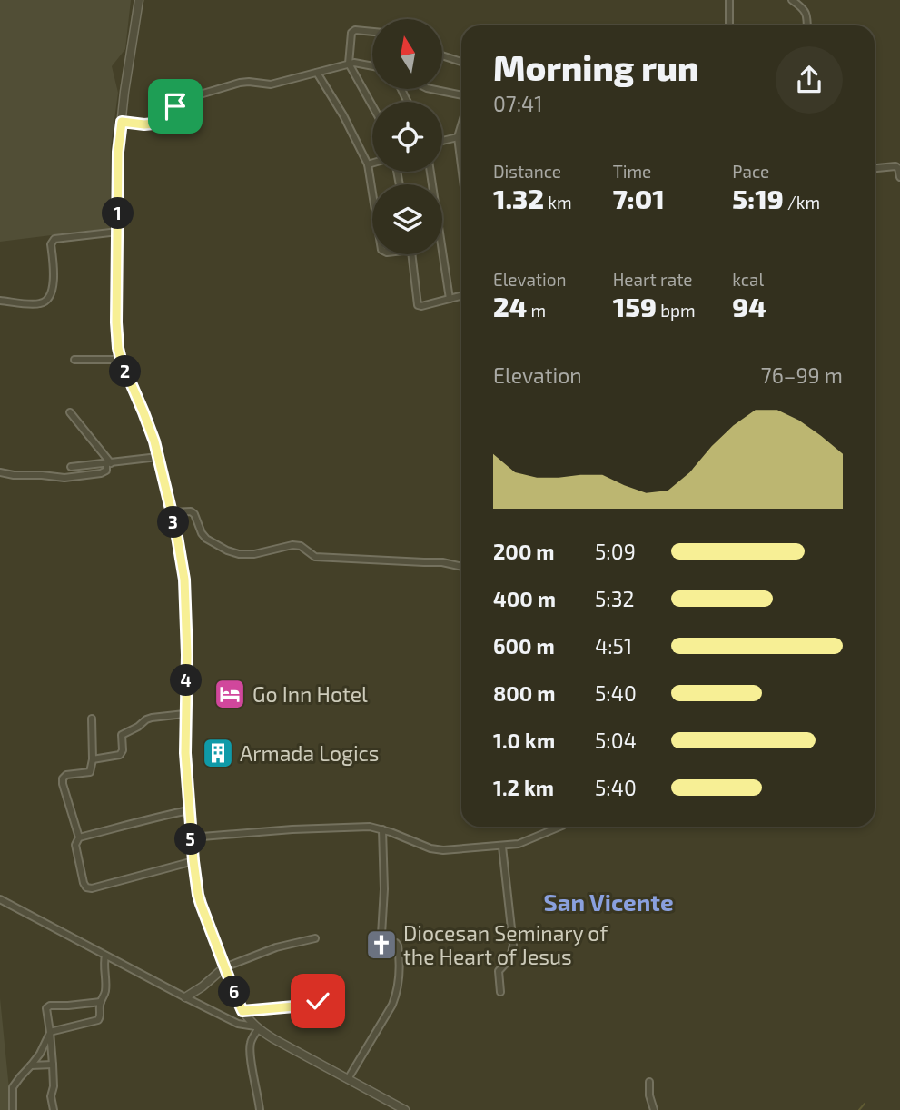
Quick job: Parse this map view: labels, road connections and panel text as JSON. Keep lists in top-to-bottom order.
{
  "districts": ["San Vicente"],
  "places": {
    "hotel": ["Go Inn Hotel"],
    "building": ["Armada Logics"],
    "church": ["Diocesan Seminary of the Heart of Jesus"]
  },
  "north": "top",
  "page": {
    "heading": ["Morning run", "07:41"],
    "stats": [
      ["Distance", "1.32 km"],
      ["Time", "7:01"],
      ["Pace", "5:19 /km"],
      ["Elevation", "24 m"],
      ["Heart rate", "159 bpm"],
      ["kcal", "94"]
    ],
    "pins": [
      "1",
      "2",
      "3",
      "4",
      "5",
      "6"
    ],
    "chart": ["Elevation", "76–99 m"],
    "list": [
      {
        "name": "200 m",
        "note": "5:09"
      },
      {
        "name": "400 m",
        "note": "5:32"
      },
      {
        "name": "600 m",
        "note": "4:51"
      },
      {
        "name": "800 m",
        "note": "5:40"
      },
      {
        "name": "1.0 km",
        "note": "5:04"
      },
      {
        "name": "1.2 km",
        "note": "5:40"
      }
    ]
  }
}
